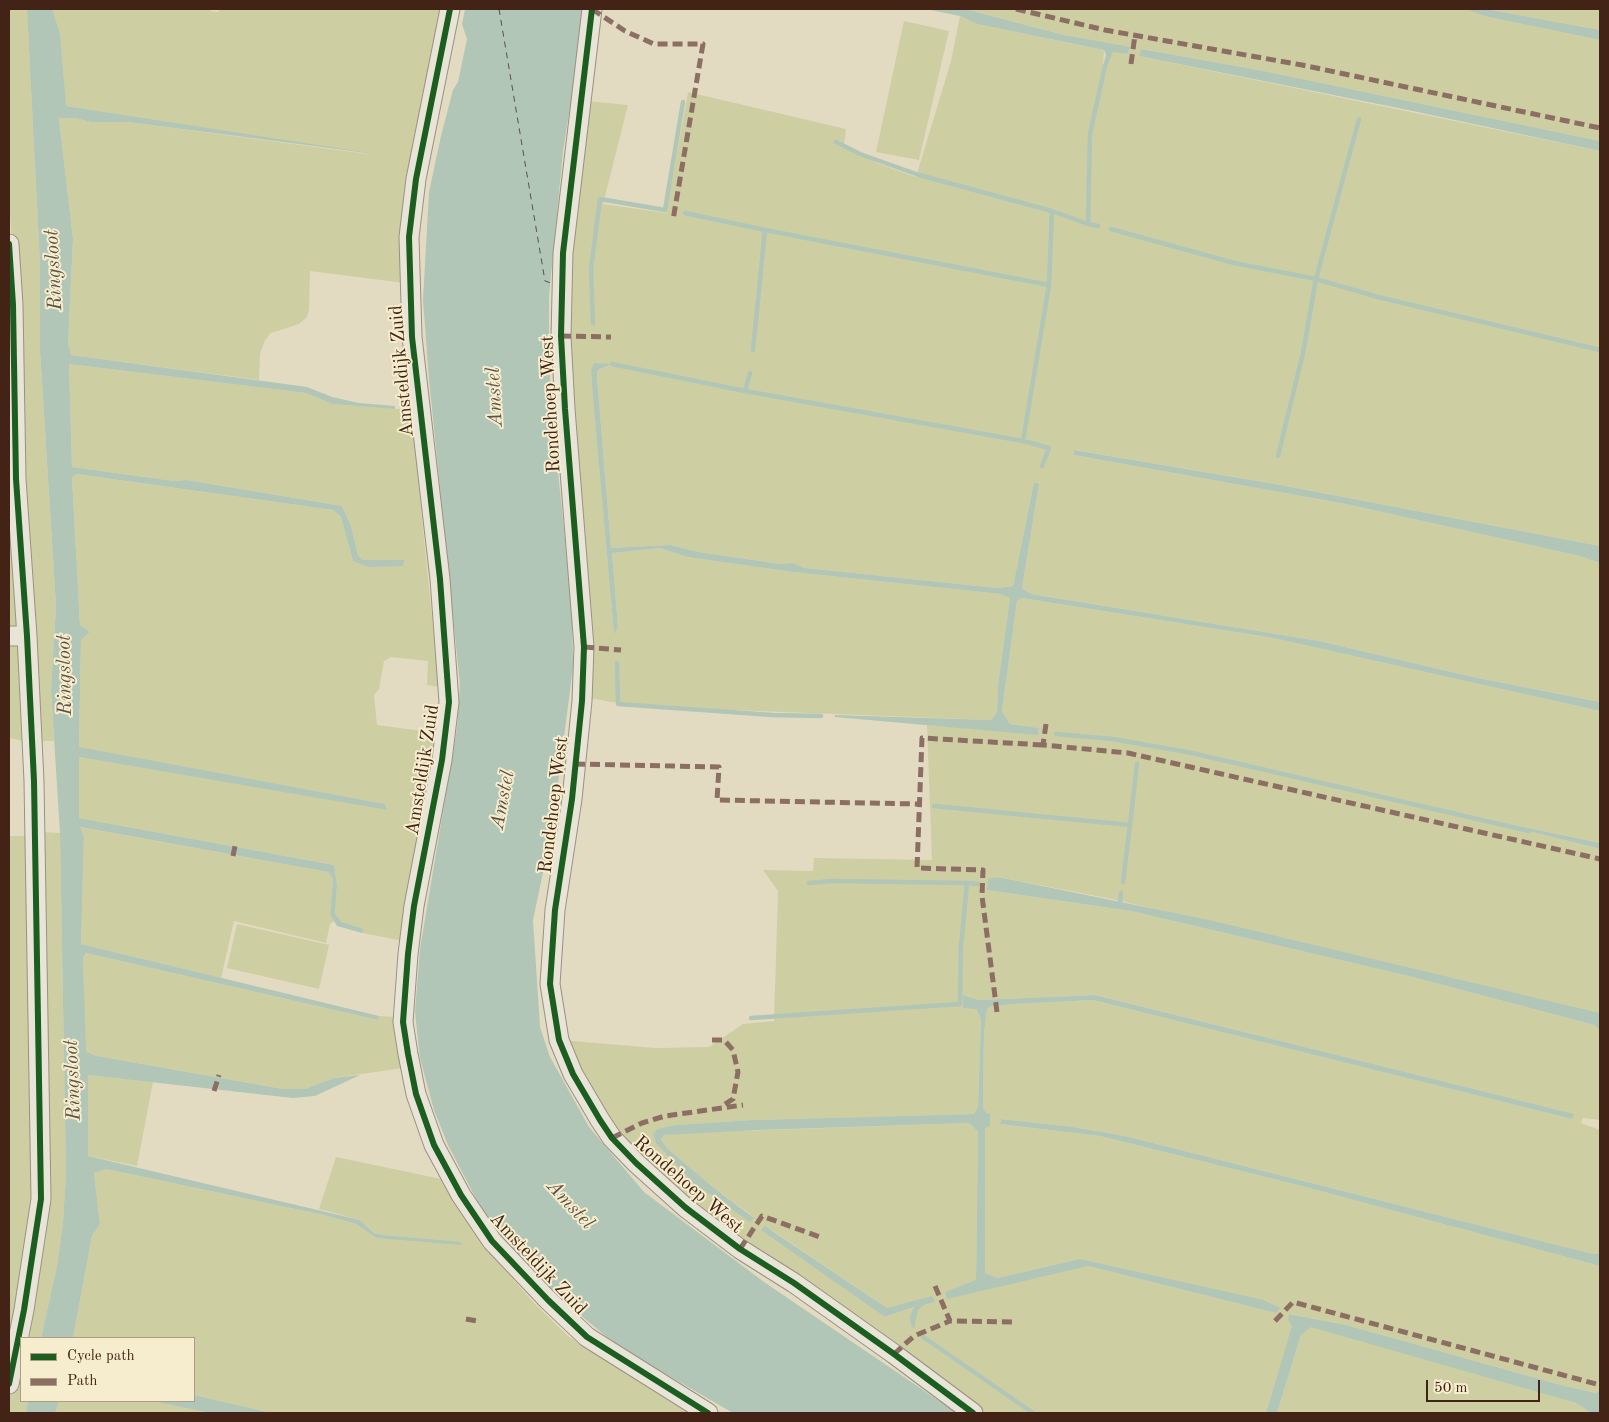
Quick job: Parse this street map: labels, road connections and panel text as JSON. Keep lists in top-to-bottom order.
{
  "streets": {
    "street": ["Amsteldijk Zuid", "Rondehoep West"]
  },
  "water": ["Ringsloot", "Amstel"],
  "legend": ["Cycle path", "Path"],
  "scale_bar": "50 m"
}
